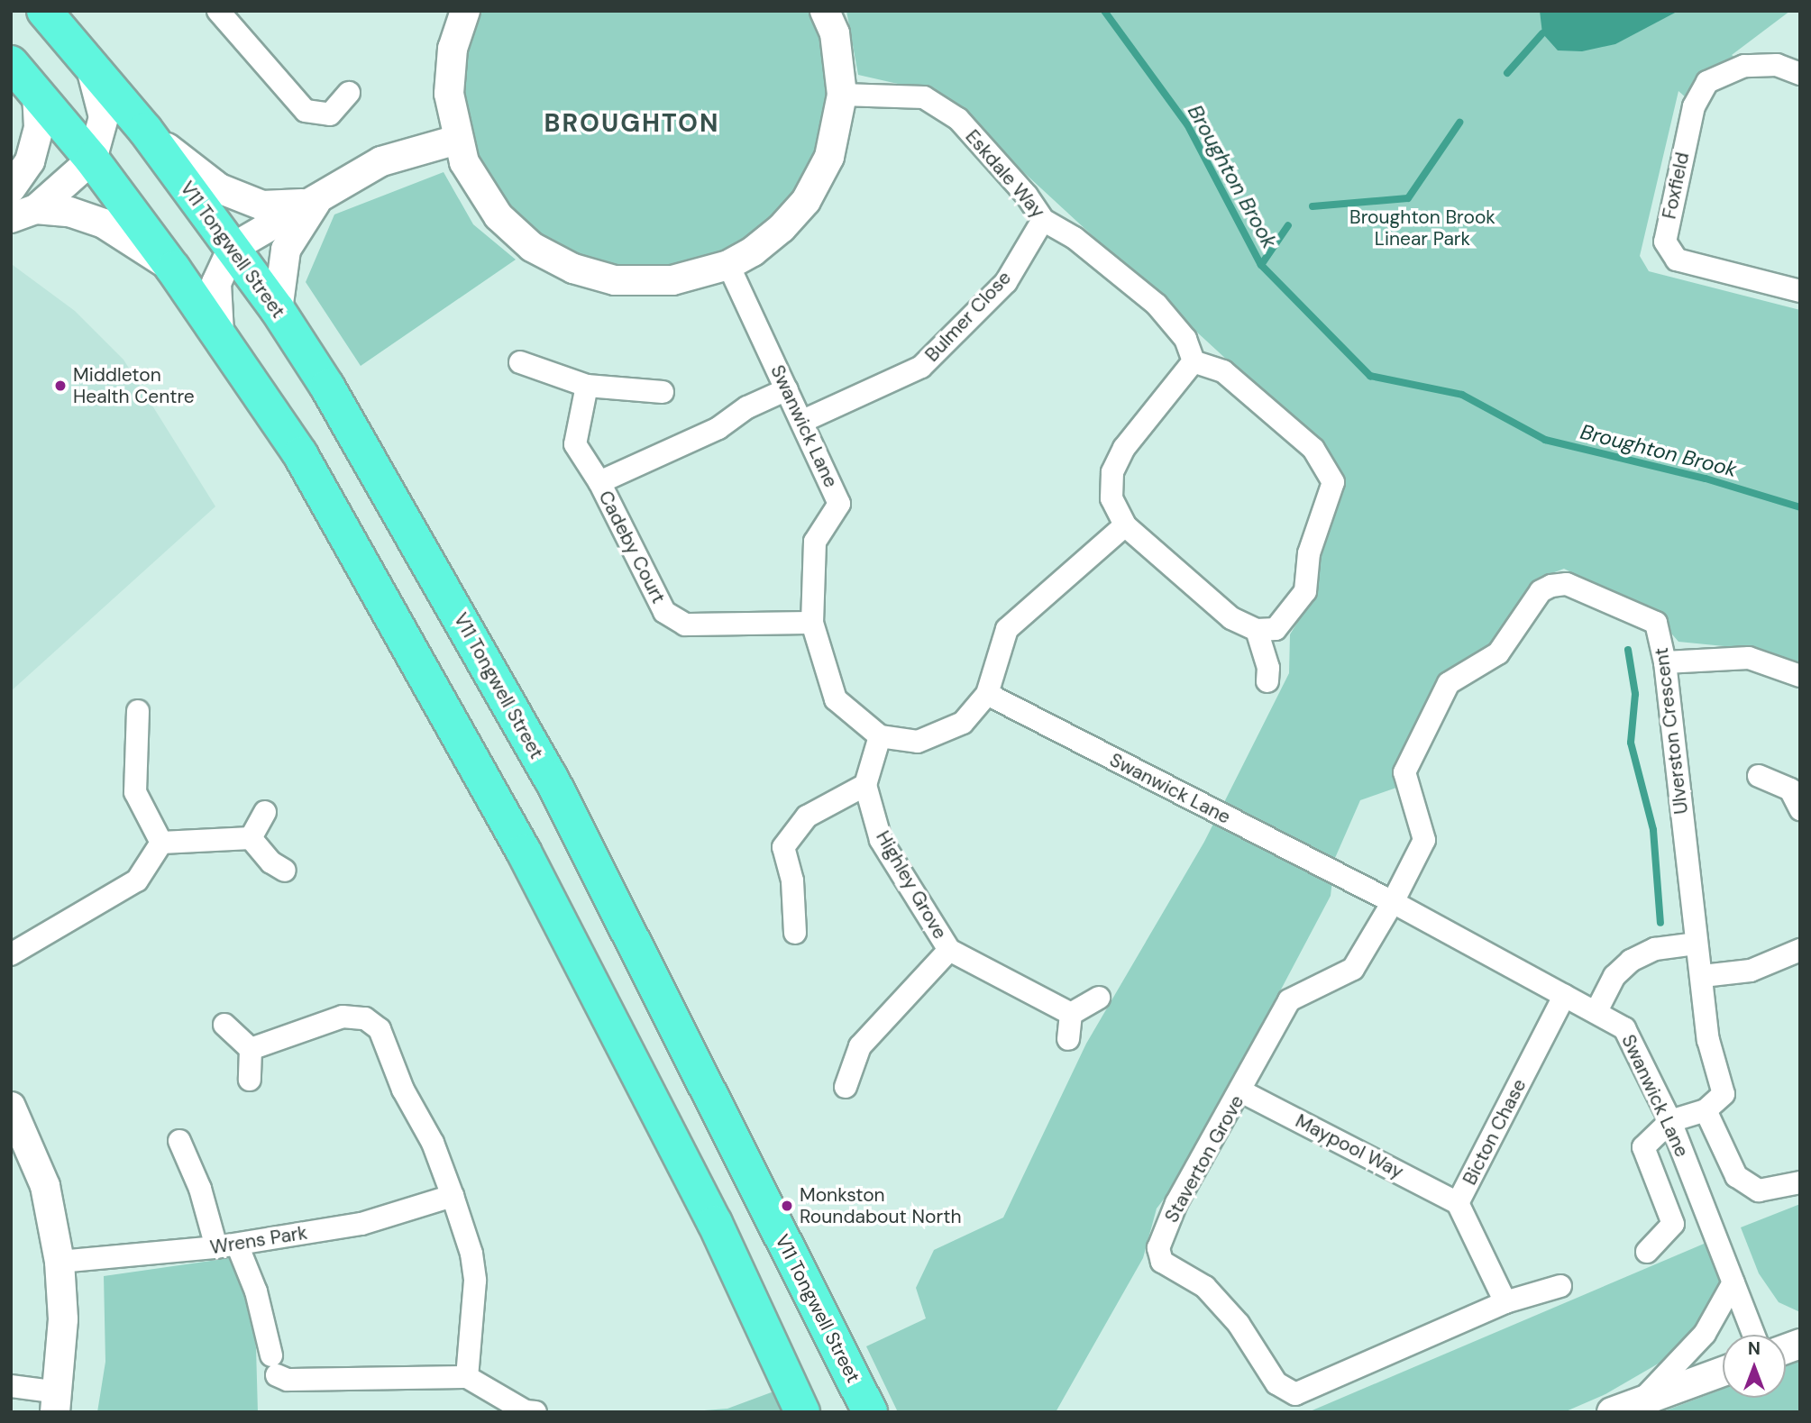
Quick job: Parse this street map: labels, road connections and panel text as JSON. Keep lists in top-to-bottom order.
{
  "streets": {
    "highway": ["V11 Tongwell Street"],
    "street": [
      "Eskdale Way",
      "Foxfield",
      "Bulmer Close",
      "Swanwick Lane",
      "Cadeby Court",
      "Ulverston Crescent",
      "Highley Grove",
      "Bicton Chase",
      "Maypool Way",
      "Staverton Grove",
      "Wrens Park"
    ]
  },
  "crossings": [
    ["Eskdale Way", "Bulmer Close"],
    ["Bulmer Close", "Swanwick Lane"],
    ["Swanwick Lane", "Cadeby Court"],
    ["Swanwick Lane", "Ulverston Crescent"],
    ["Swanwick Lane", "Bicton Chase"],
    ["Swanwick Lane", "Staverton Grove"],
    ["Ulverston Crescent", "Staverton Grove"],
    ["Bicton Chase", "Maypool Way"],
    ["Bicton Chase", "Staverton Grove"],
    ["Maypool Way", "Staverton Grove"]
  ],
  "districts": ["BROUGHTON"],
  "water": ["Broughton Brook"],
  "parks": ["Broughton Brook Linear Park"],
  "places": ["Middleton Health Centre", "Monkston Roundabout North"],
  "north": "top"
}
